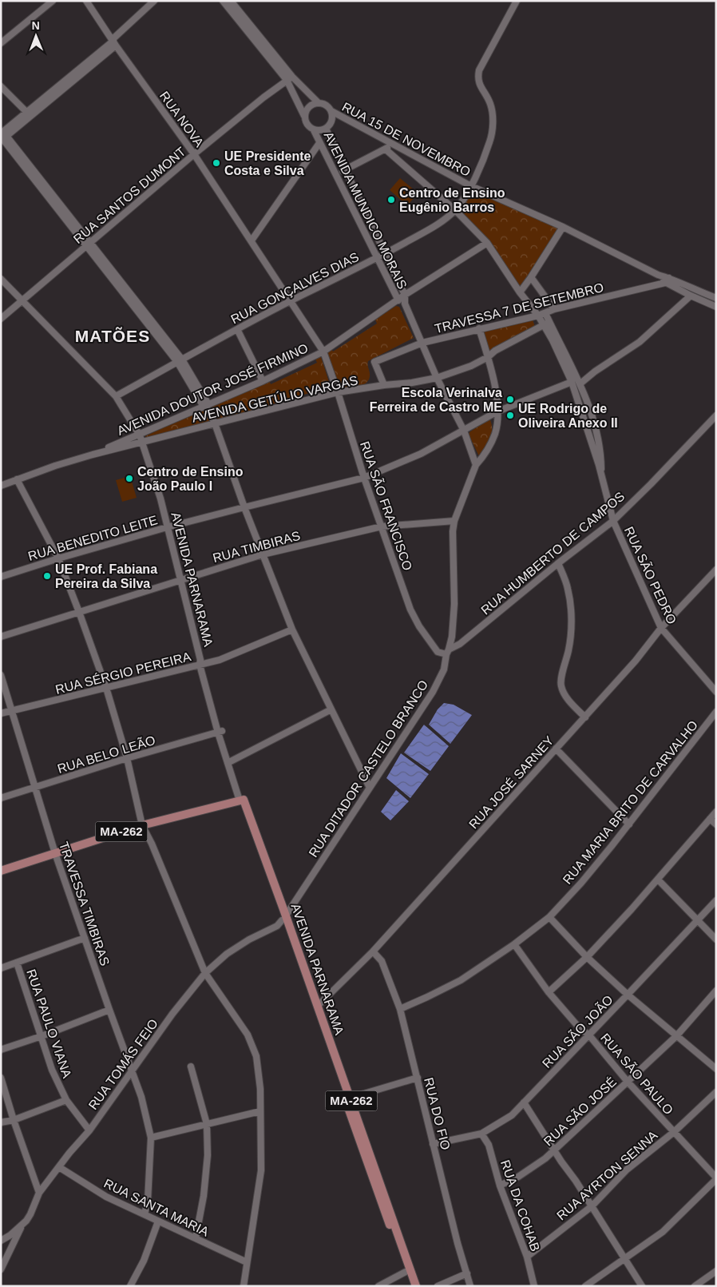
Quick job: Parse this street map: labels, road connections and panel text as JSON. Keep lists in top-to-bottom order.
{
  "streets": {
    "main road": ["AVENIDA PARNARAMA", "MA-262"],
    "street": [
      "RUA NOVA",
      "RUA 15 DE NOVEMBRO",
      "RUA SANTOS DUMONT",
      "AVENIDA MUNDICO MORAIS",
      "RUA GONÇALVES DIAS",
      "TRAVESSA 7 DE SETEMBRO",
      "AVENIDA DOUTOR JOSÉ FIRMINO",
      "AVENIDA GETÚLIO VARGAS",
      "RUA SÃO FRANCISCO",
      "RUA BENEDITO LEITE",
      "RUA TIMBIRAS",
      "RUA HUMBERTO DE CAMPOS",
      "RUA SÃO PEDRO",
      "RUA SÉRGIO PEREIRA",
      "RUA BELO LEÃO",
      "RUA DITADOR CASTELO BRANCO",
      "RUA JOSÉ SARNEY",
      "RUA MARIA BRITO DE CARVALHO",
      "TRAVESSA TIMBIRAS",
      "RUA PAULO VIANA",
      "RUA SÃO JOÃO",
      "RUA TOMÁS FEIO",
      "RUA SÃO PAULO",
      "RUA SÃO JOSÉ",
      "RUA DO FIO",
      "RUA AYRTON SENNA",
      "RUA DA COHAB",
      "RUA SANTA MARIA"
    ]
  },
  "crossings": [
    ["RUA NOVA", "RUA SANTOS DUMONT"],
    ["RUA NOVA", "RUA GONÇALVES DIAS"],
    ["RUA NOVA", "AVENIDA DOUTOR JOSÉ FIRMINO"],
    ["RUA NOVA", "RUA SÃO FRANCISCO"],
    ["RUA 15 DE NOVEMBRO", "AVENIDA MUNDICO MORAIS"],
    ["RUA 15 DE NOVEMBRO", "RUA GONÇALVES DIAS"],
    ["RUA 15 DE NOVEMBRO", "TRAVESSA 7 DE SETEMBRO"],
    ["RUA SANTOS DUMONT", "AVENIDA PARNARAMA"],
    ["AVENIDA MUNDICO MORAIS", "RUA GONÇALVES DIAS"],
    ["AVENIDA MUNDICO MORAIS", "TRAVESSA 7 DE SETEMBRO"],
    ["AVENIDA MUNDICO MORAIS", "AVENIDA DOUTOR JOSÉ FIRMINO"],
    ["AVENIDA MUNDICO MORAIS", "AVENIDA GETÚLIO VARGAS"],
    ["AVENIDA MUNDICO MORAIS", "RUA BENEDITO LEITE"],
    ["AVENIDA MUNDICO MORAIS", "RUA DITADOR CASTELO BRANCO"],
    ["RUA GONÇALVES DIAS", "RUA SÃO PEDRO"],
    ["RUA GONÇALVES DIAS", "AVENIDA PARNARAMA"],
    ["TRAVESSA 7 DE SETEMBRO", "AVENIDA GETÚLIO VARGAS"],
    ["TRAVESSA 7 DE SETEMBRO", "RUA SÃO PEDRO"],
    ["TRAVESSA 7 DE SETEMBRO", "RUA DITADOR CASTELO BRANCO"],
    ["AVENIDA DOUTOR JOSÉ FIRMINO", "AVENIDA GETÚLIO VARGAS"],
    ["AVENIDA DOUTOR JOSÉ FIRMINO", "RUA SÃO FRANCISCO"],
    ["AVENIDA DOUTOR JOSÉ FIRMINO", "AVENIDA PARNARAMA"],
    ["AVENIDA GETÚLIO VARGAS", "RUA SÃO FRANCISCO"],
    ["AVENIDA GETÚLIO VARGAS", "RUA SÃO PEDRO"],
    ["AVENIDA GETÚLIO VARGAS", "AVENIDA PARNARAMA"],
    ["AVENIDA GETÚLIO VARGAS", "RUA DITADOR CASTELO BRANCO"],
    ["RUA SÃO FRANCISCO", "RUA BENEDITO LEITE"],
    ["RUA SÃO FRANCISCO", "RUA TIMBIRAS"],
    ["RUA SÃO FRANCISCO", "RUA HUMBERTO DE CAMPOS"],
    ["RUA SÃO FRANCISCO", "RUA DITADOR CASTELO BRANCO"],
    ["RUA BENEDITO LEITE", "RUA SÃO PEDRO"],
    ["RUA BENEDITO LEITE", "AVENIDA PARNARAMA"],
    ["RUA BENEDITO LEITE", "RUA DITADOR CASTELO BRANCO"],
    ["RUA TIMBIRAS", "AVENIDA PARNARAMA"],
    ["RUA TIMBIRAS", "RUA DITADOR CASTELO BRANCO"],
    ["RUA HUMBERTO DE CAMPOS", "RUA SÃO PEDRO"],
    ["RUA HUMBERTO DE CAMPOS", "RUA DITADOR CASTELO BRANCO"],
    ["RUA SÃO PEDRO", "RUA JOSÉ SARNEY"],
    ["AVENIDA PARNARAMA", "RUA SÉRGIO PEREIRA"],
    ["AVENIDA PARNARAMA", "RUA BELO LEÃO"],
    ["AVENIDA PARNARAMA", "RUA DITADOR CASTELO BRANCO"],
    ["AVENIDA PARNARAMA", "RUA JOSÉ SARNEY"],
    ["AVENIDA PARNARAMA", "MA-262"],
    ["AVENIDA PARNARAMA", "RUA TOMÁS FEIO"],
    ["RUA SÉRGIO PEREIRA", "TRAVESSA TIMBIRAS"],
    ["RUA BELO LEÃO", "TRAVESSA TIMBIRAS"],
    ["RUA DITADOR CASTELO BRANCO", "RUA TOMÁS FEIO"],
    ["RUA JOSÉ SARNEY", "RUA DO FIO"],
    ["RUA MARIA BRITO DE CARVALHO", "RUA SÃO PAULO"],
    ["RUA MARIA BRITO DE CARVALHO", "RUA DO FIO"],
    ["MA-262", "TRAVESSA TIMBIRAS"],
    ["TRAVESSA TIMBIRAS", "RUA TOMÁS FEIO"],
    ["TRAVESSA TIMBIRAS", "RUA SANTA MARIA"],
    ["RUA PAULO VIANA", "RUA TOMÁS FEIO"],
    ["RUA SÃO JOÃO", "RUA SÃO PAULO"],
    ["RUA SÃO JOÃO", "RUA DO FIO"],
    ["RUA SÃO JOÃO", "RUA DA COHAB"],
    ["RUA TOMÁS FEIO", "RUA SANTA MARIA"],
    ["RUA SÃO PAULO", "RUA SÃO JOSÉ"],
    ["RUA SÃO PAULO", "RUA AYRTON SENNA"],
    ["RUA SÃO JOSÉ", "RUA DA COHAB"],
    ["RUA AYRTON SENNA", "RUA DA COHAB"]
  ],
  "districts": ["MATÕES"],
  "places": [
    "UE Presidente Costa e Silva",
    "Centro de Ensino Eugênio Barros",
    "Escola Verinalva Ferreira de Castro ME",
    "UE Rodrigo de Oliveira Anexo II",
    "Centro de Ensino João Paulo I",
    "UE Prof. Fabiana Pereira da Silva"
  ],
  "north": "top"
}
